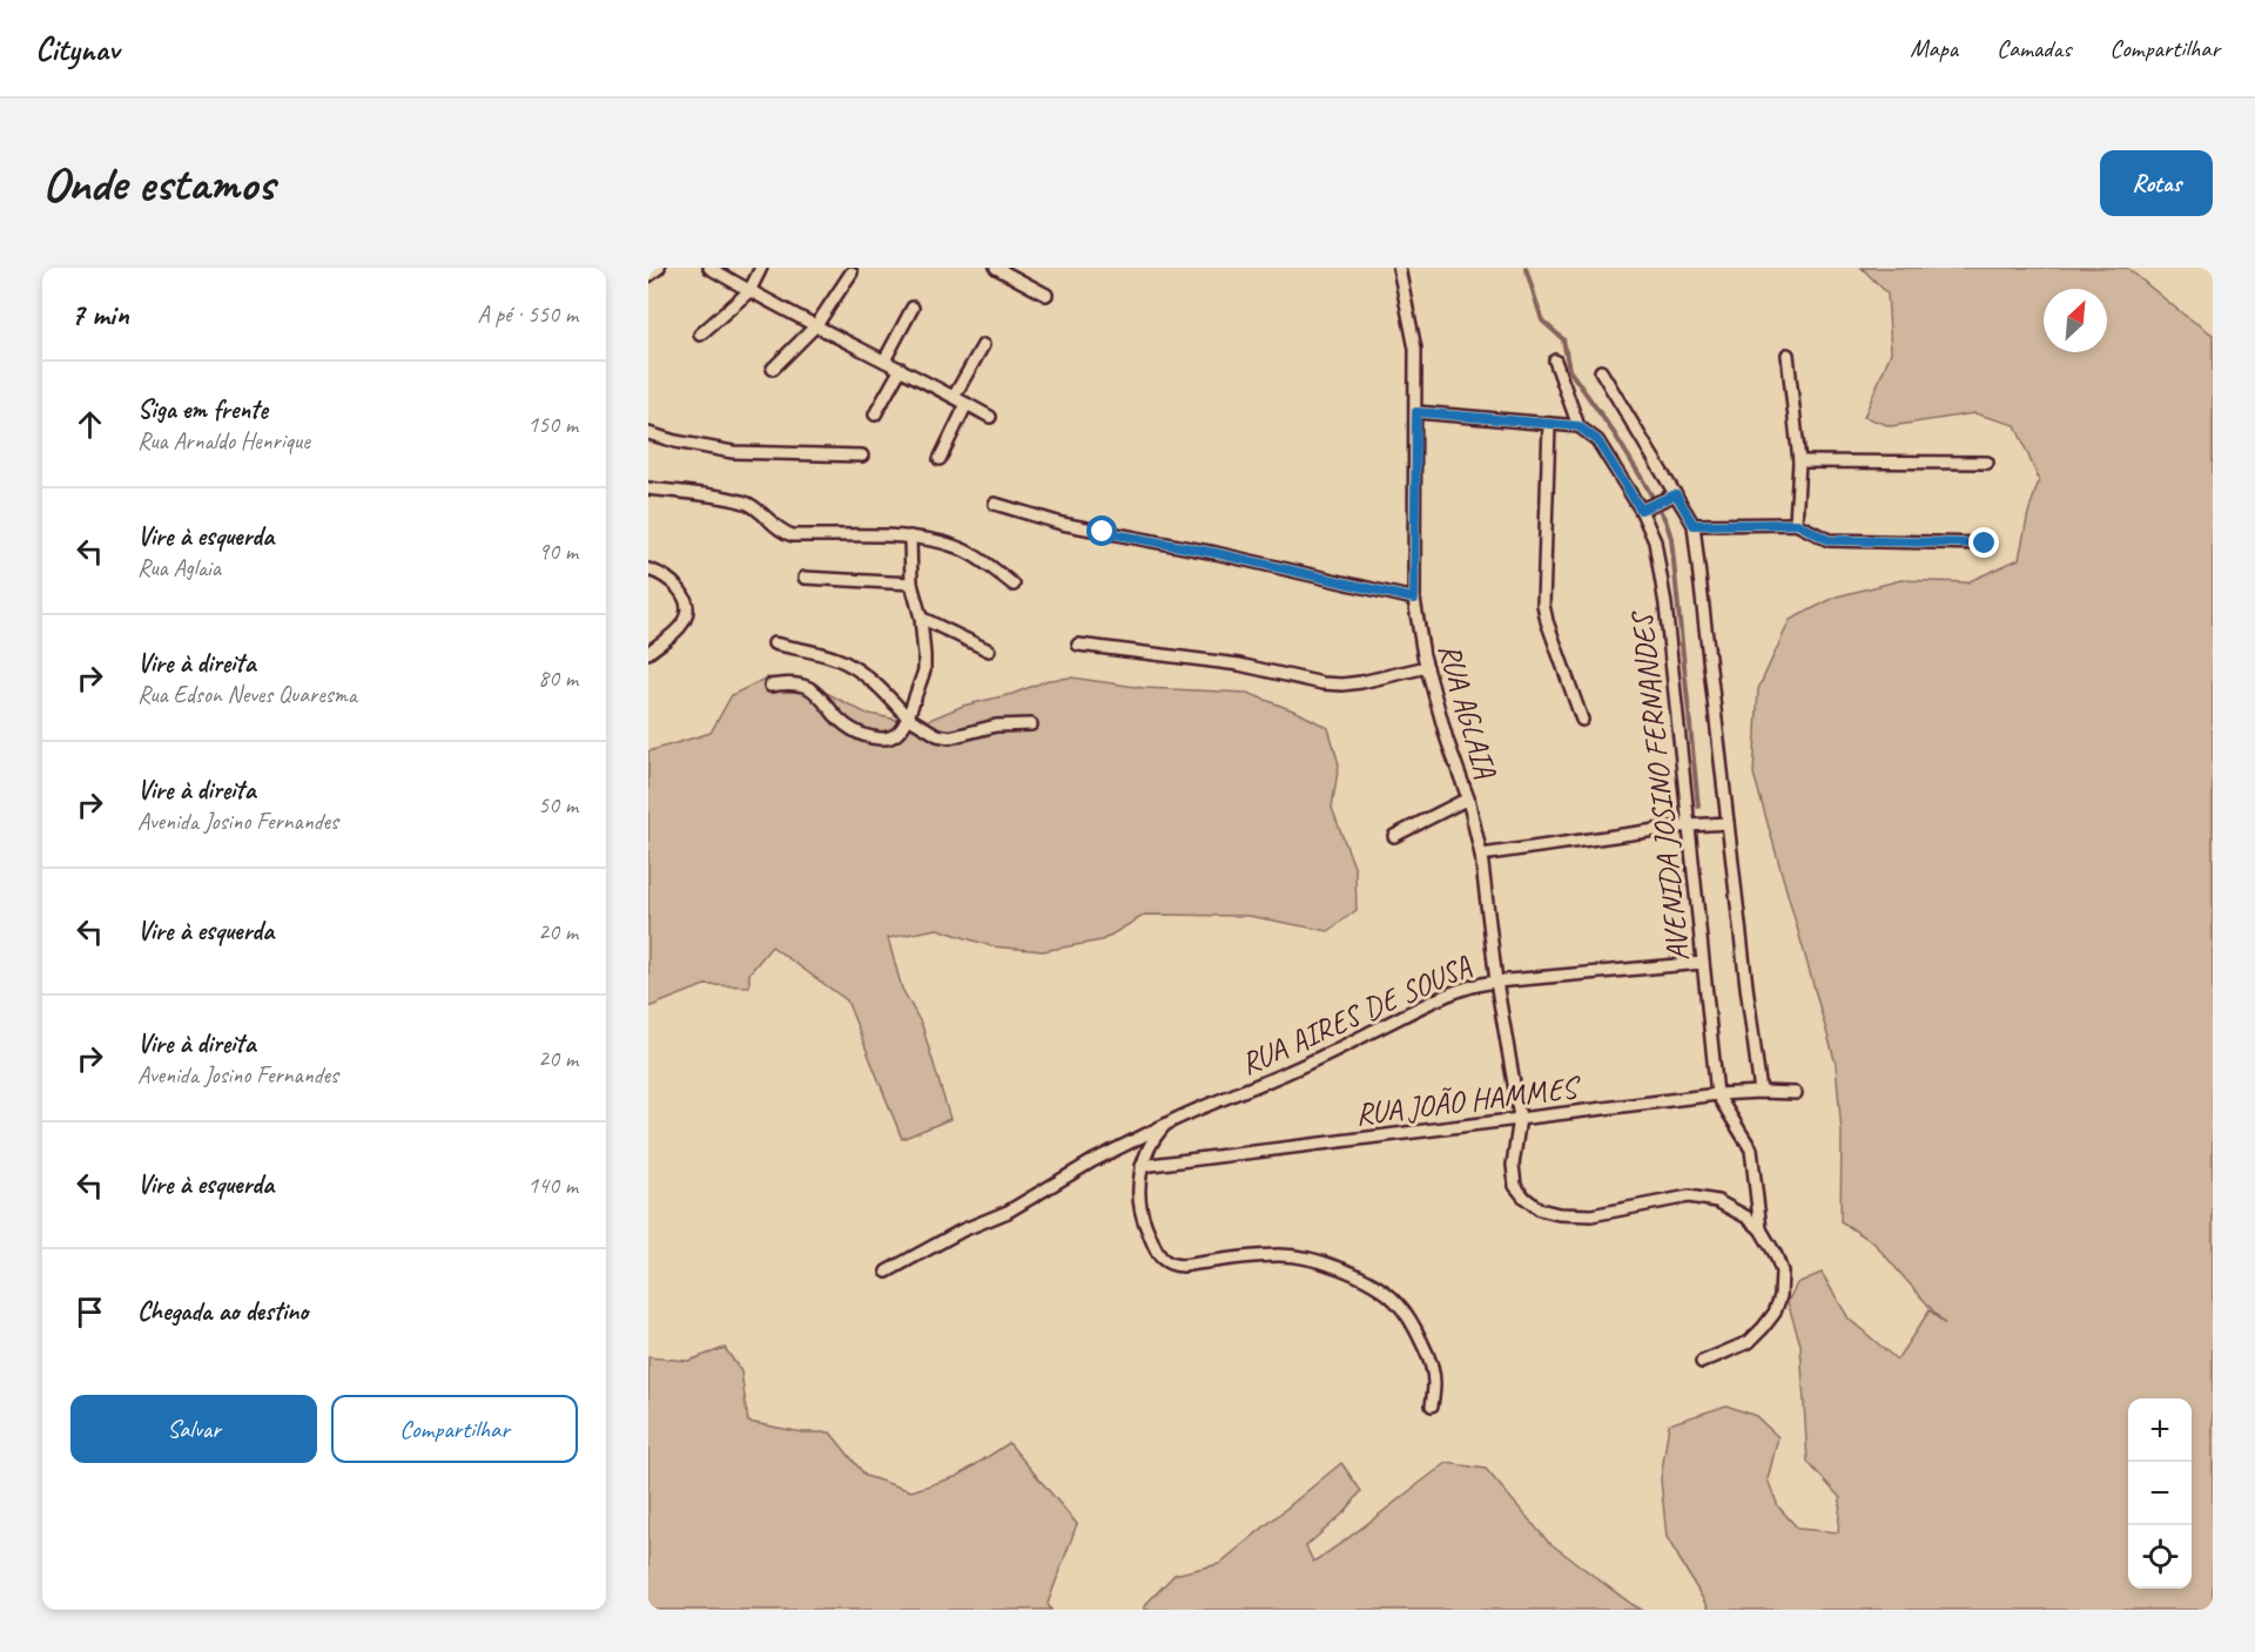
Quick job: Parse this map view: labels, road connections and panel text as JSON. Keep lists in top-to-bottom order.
{
  "streets": {
    "street": [
      "RUA AGLAIA",
      "AVENIDA JOSINO FERNANDES",
      "RUA AIRES DE SOUSA",
      "RUA JOÃO HAMMES"
    ]
  },
  "crossings": [
    ["RUA AGLAIA", "AVENIDA JOSINO FERNANDES"],
    ["RUA AGLAIA", "RUA AIRES DE SOUSA"],
    ["RUA AGLAIA", "RUA JOÃO HAMMES"],
    ["AVENIDA JOSINO FERNANDES", "RUA AIRES DE SOUSA"],
    ["AVENIDA JOSINO FERNANDES", "RUA JOÃO HAMMES"]
  ],
  "north": "top right",
  "page": {
    "header": "Citynav",
    "nav": ["Mapa", "Camadas", "Compartilhar"],
    "buttons": [
      "Rotas",
      ["Salvar", "Compartilhar"]
    ],
    "title": "Onde estamos",
    "heading": ["7 min", "A pé · 550 m"],
    "list": [
      ["Siga em frente", "Rua Arnaldo Henrique", "150 m"],
      ["Vire à esquerda", "Rua Aglaia", "90 m"],
      ["Vire à direita", "Rua Edson Neves Quaresma", "80 m"],
      ["Vire à direita", "Avenida Josino Fernandes", "50 m"],
      ["Vire à esquerda", "20 m"],
      ["Vire à direita", "Avenida Josino Fernandes", "20 m"],
      ["Vire à esquerda", "140 m"],
      "Chegada ao destino"
    ],
    "map_buttons": ["+", "−"]
  }
}
